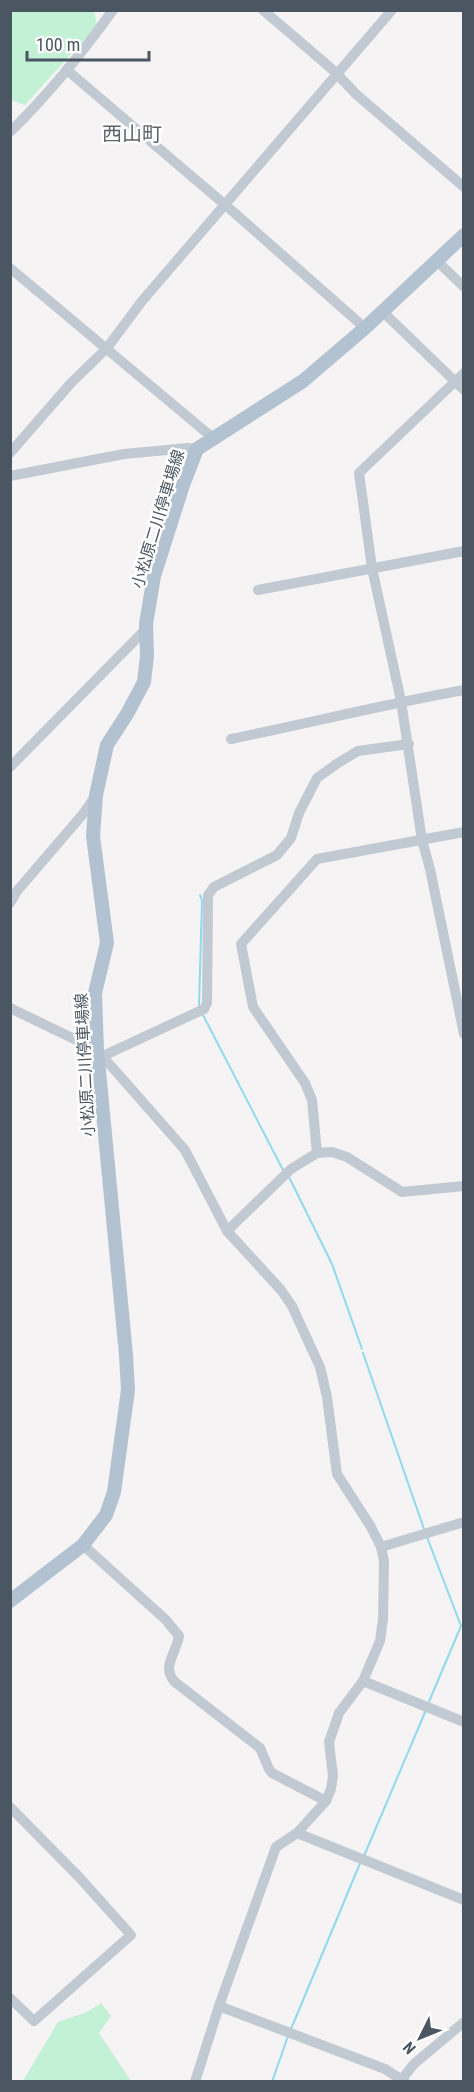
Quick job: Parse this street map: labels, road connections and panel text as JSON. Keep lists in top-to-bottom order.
{
  "streets": {
    "main road": ["小松原二川停車場線"]
  },
  "districts": ["西山町"],
  "scale_bar": "100 m",
  "north": "bottom left"
}
